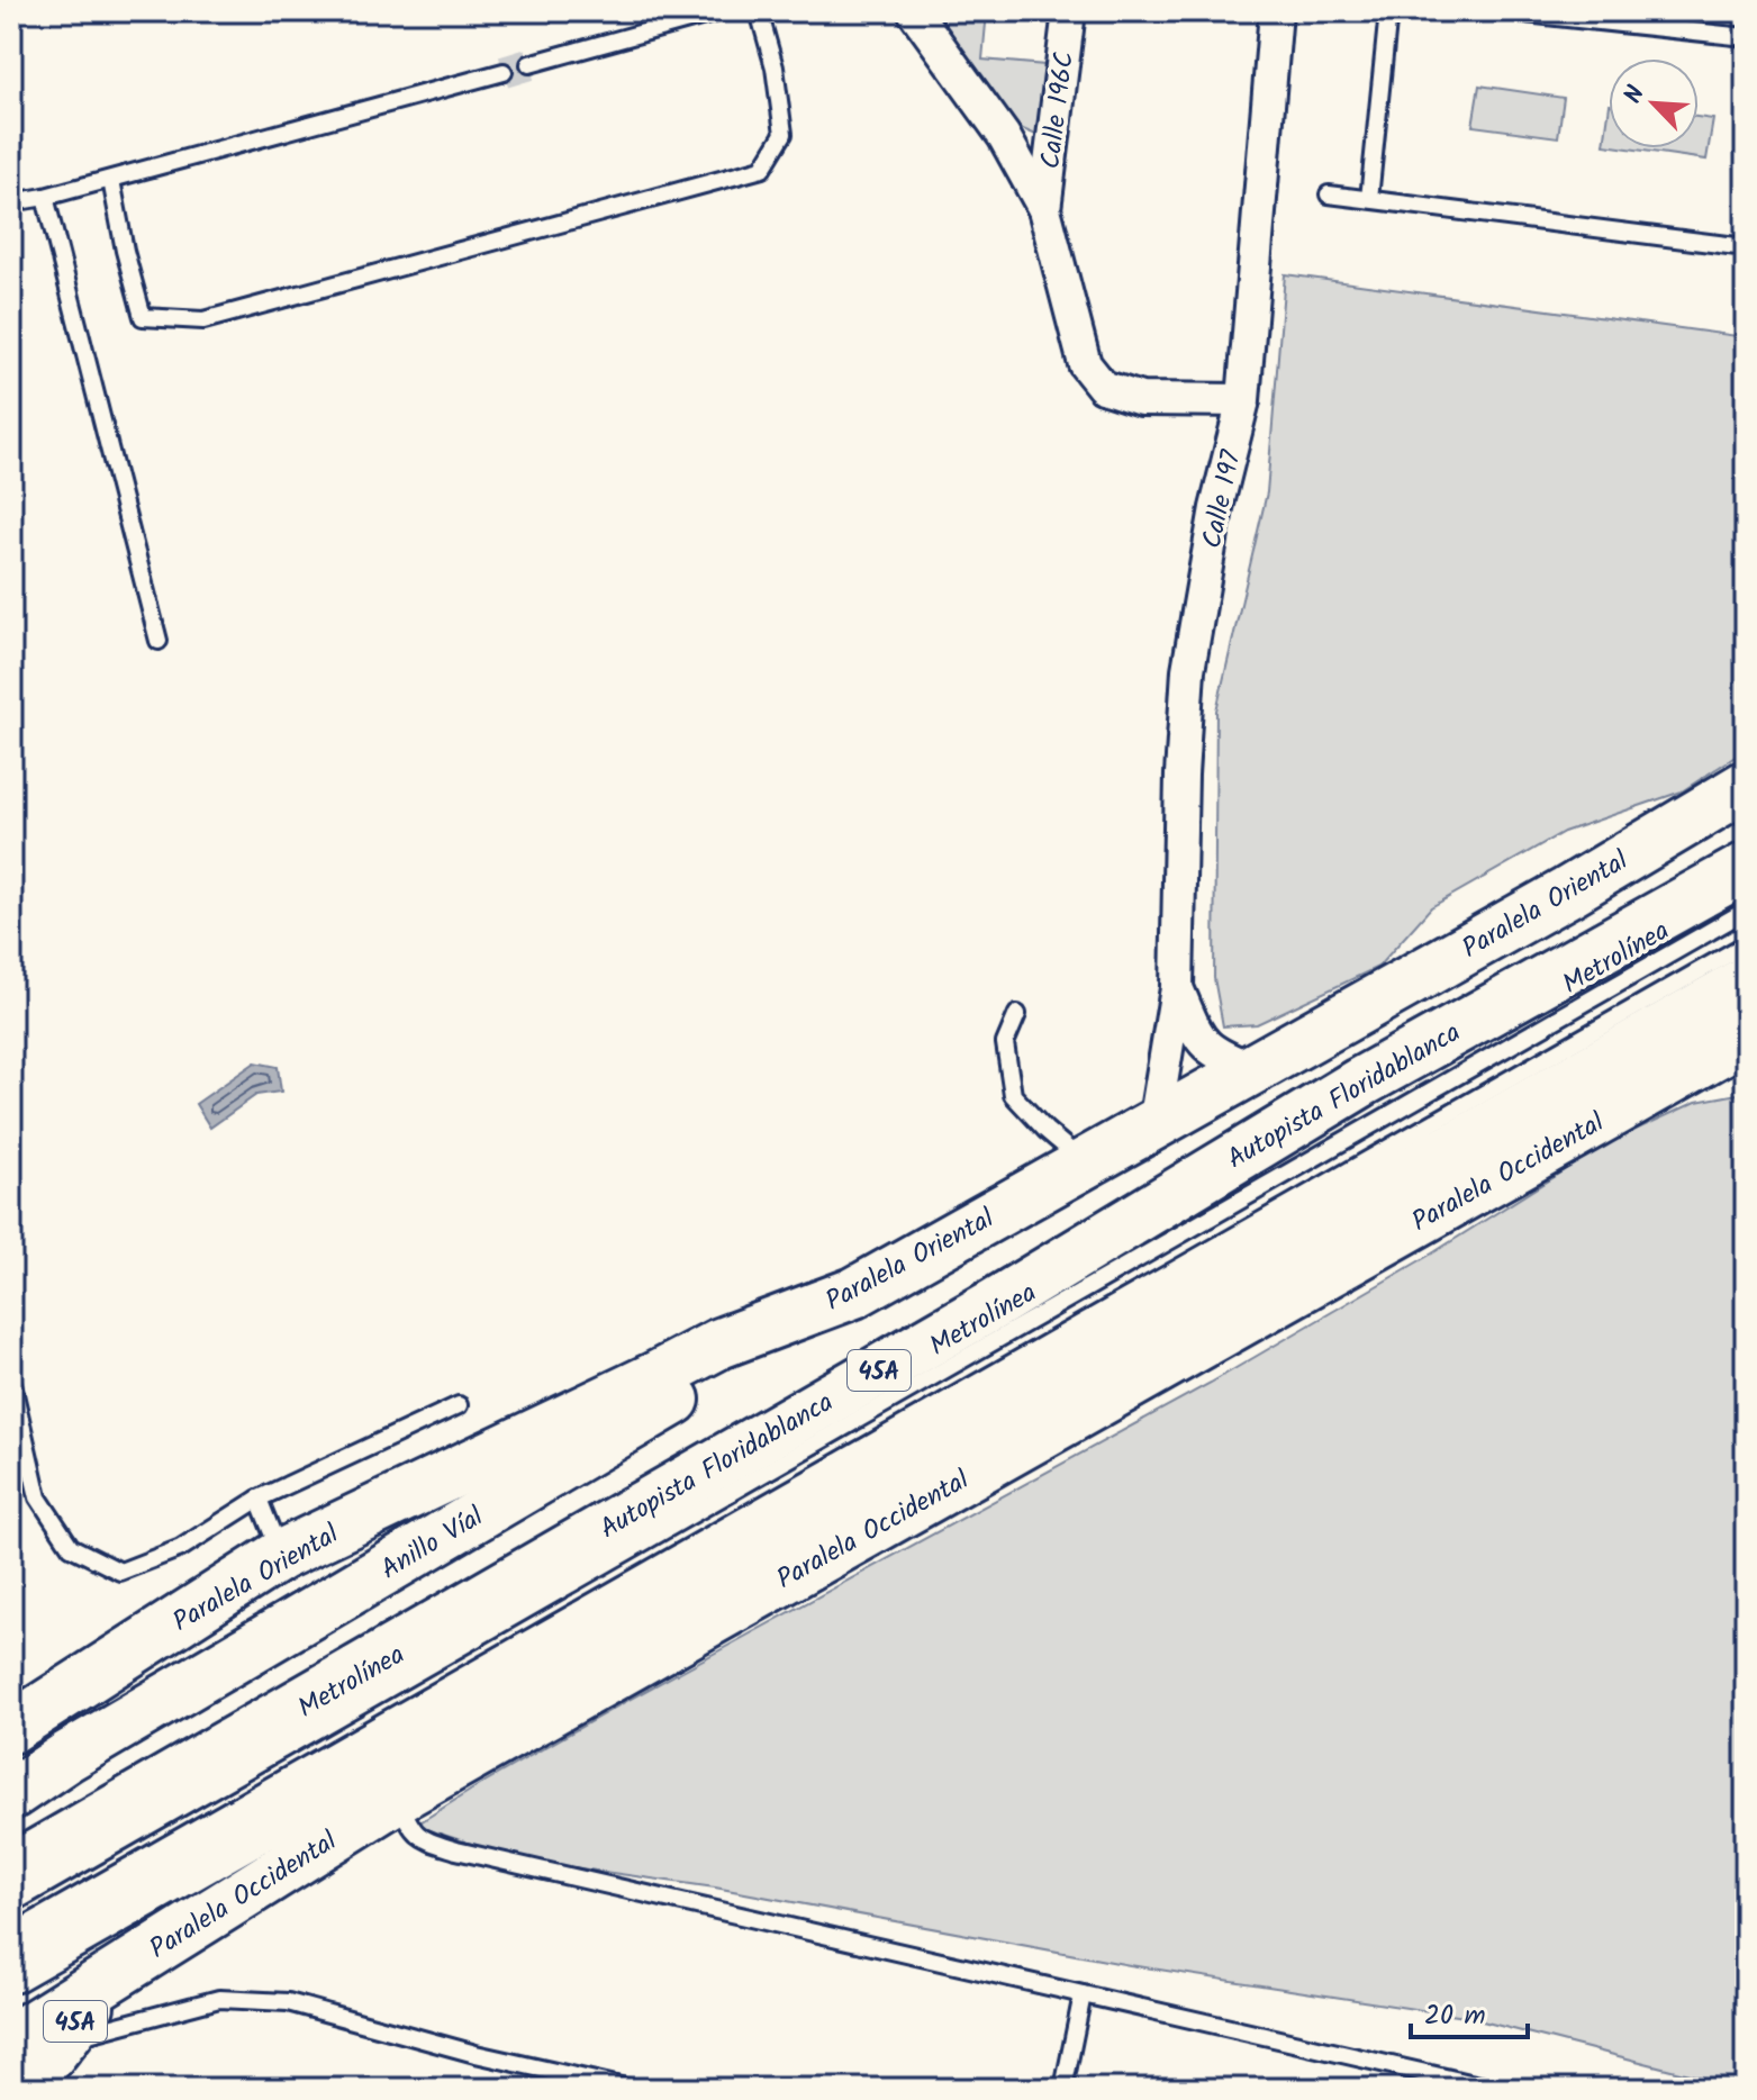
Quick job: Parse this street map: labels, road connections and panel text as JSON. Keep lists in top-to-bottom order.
{
  "streets": {
    "highway": [
      "Paralela Oriental",
      "Autopista Floridablanca",
      "Paralela Occidental",
      "45A",
      "Anillo Víal"
    ],
    "street": ["Calle 196C", "Calle 197"],
    "lane": ["Metrolínea"]
  },
  "crossings": [
    ["Calle 196C", "Calle 197"],
    ["Calle 197", "Paralela Oriental"],
    ["Paralela Oriental", "Anillo Víal"],
    ["Paralela Occidental", "45A"]
  ],
  "scale_bar": "20 m",
  "north": "top left"
}
